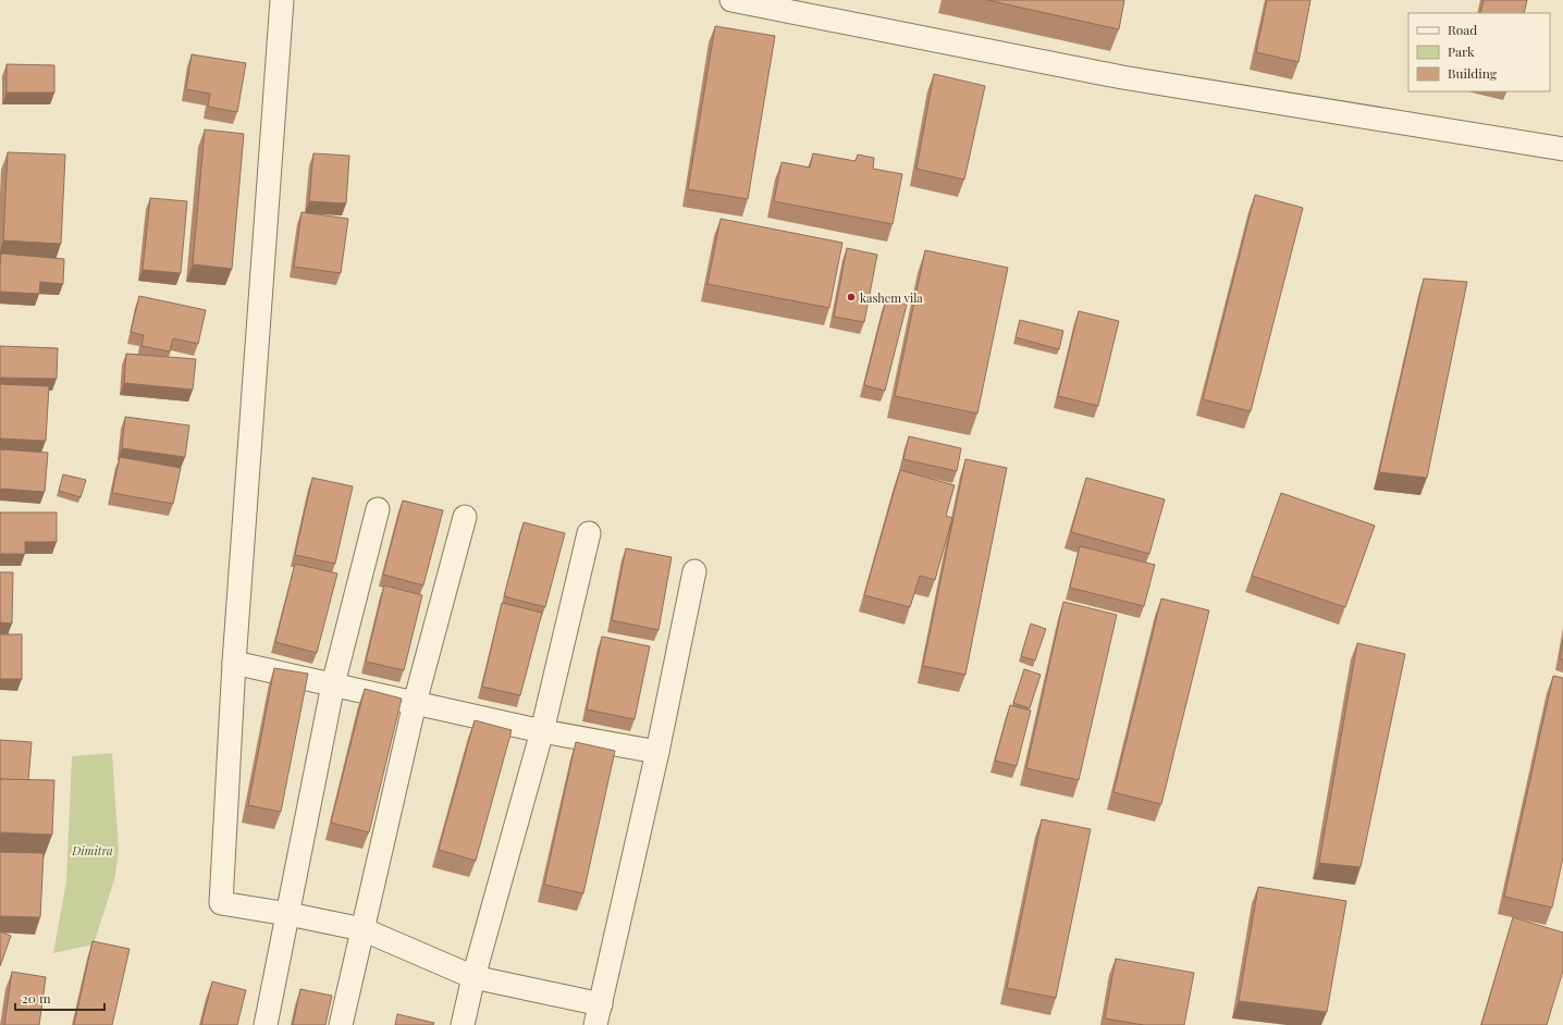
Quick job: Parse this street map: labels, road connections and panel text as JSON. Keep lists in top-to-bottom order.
{
  "parks": ["Dimitra"],
  "places": ["kashem vila"],
  "legend": ["Road", "Park", "Building"],
  "scale_bar": "20 m"
}
